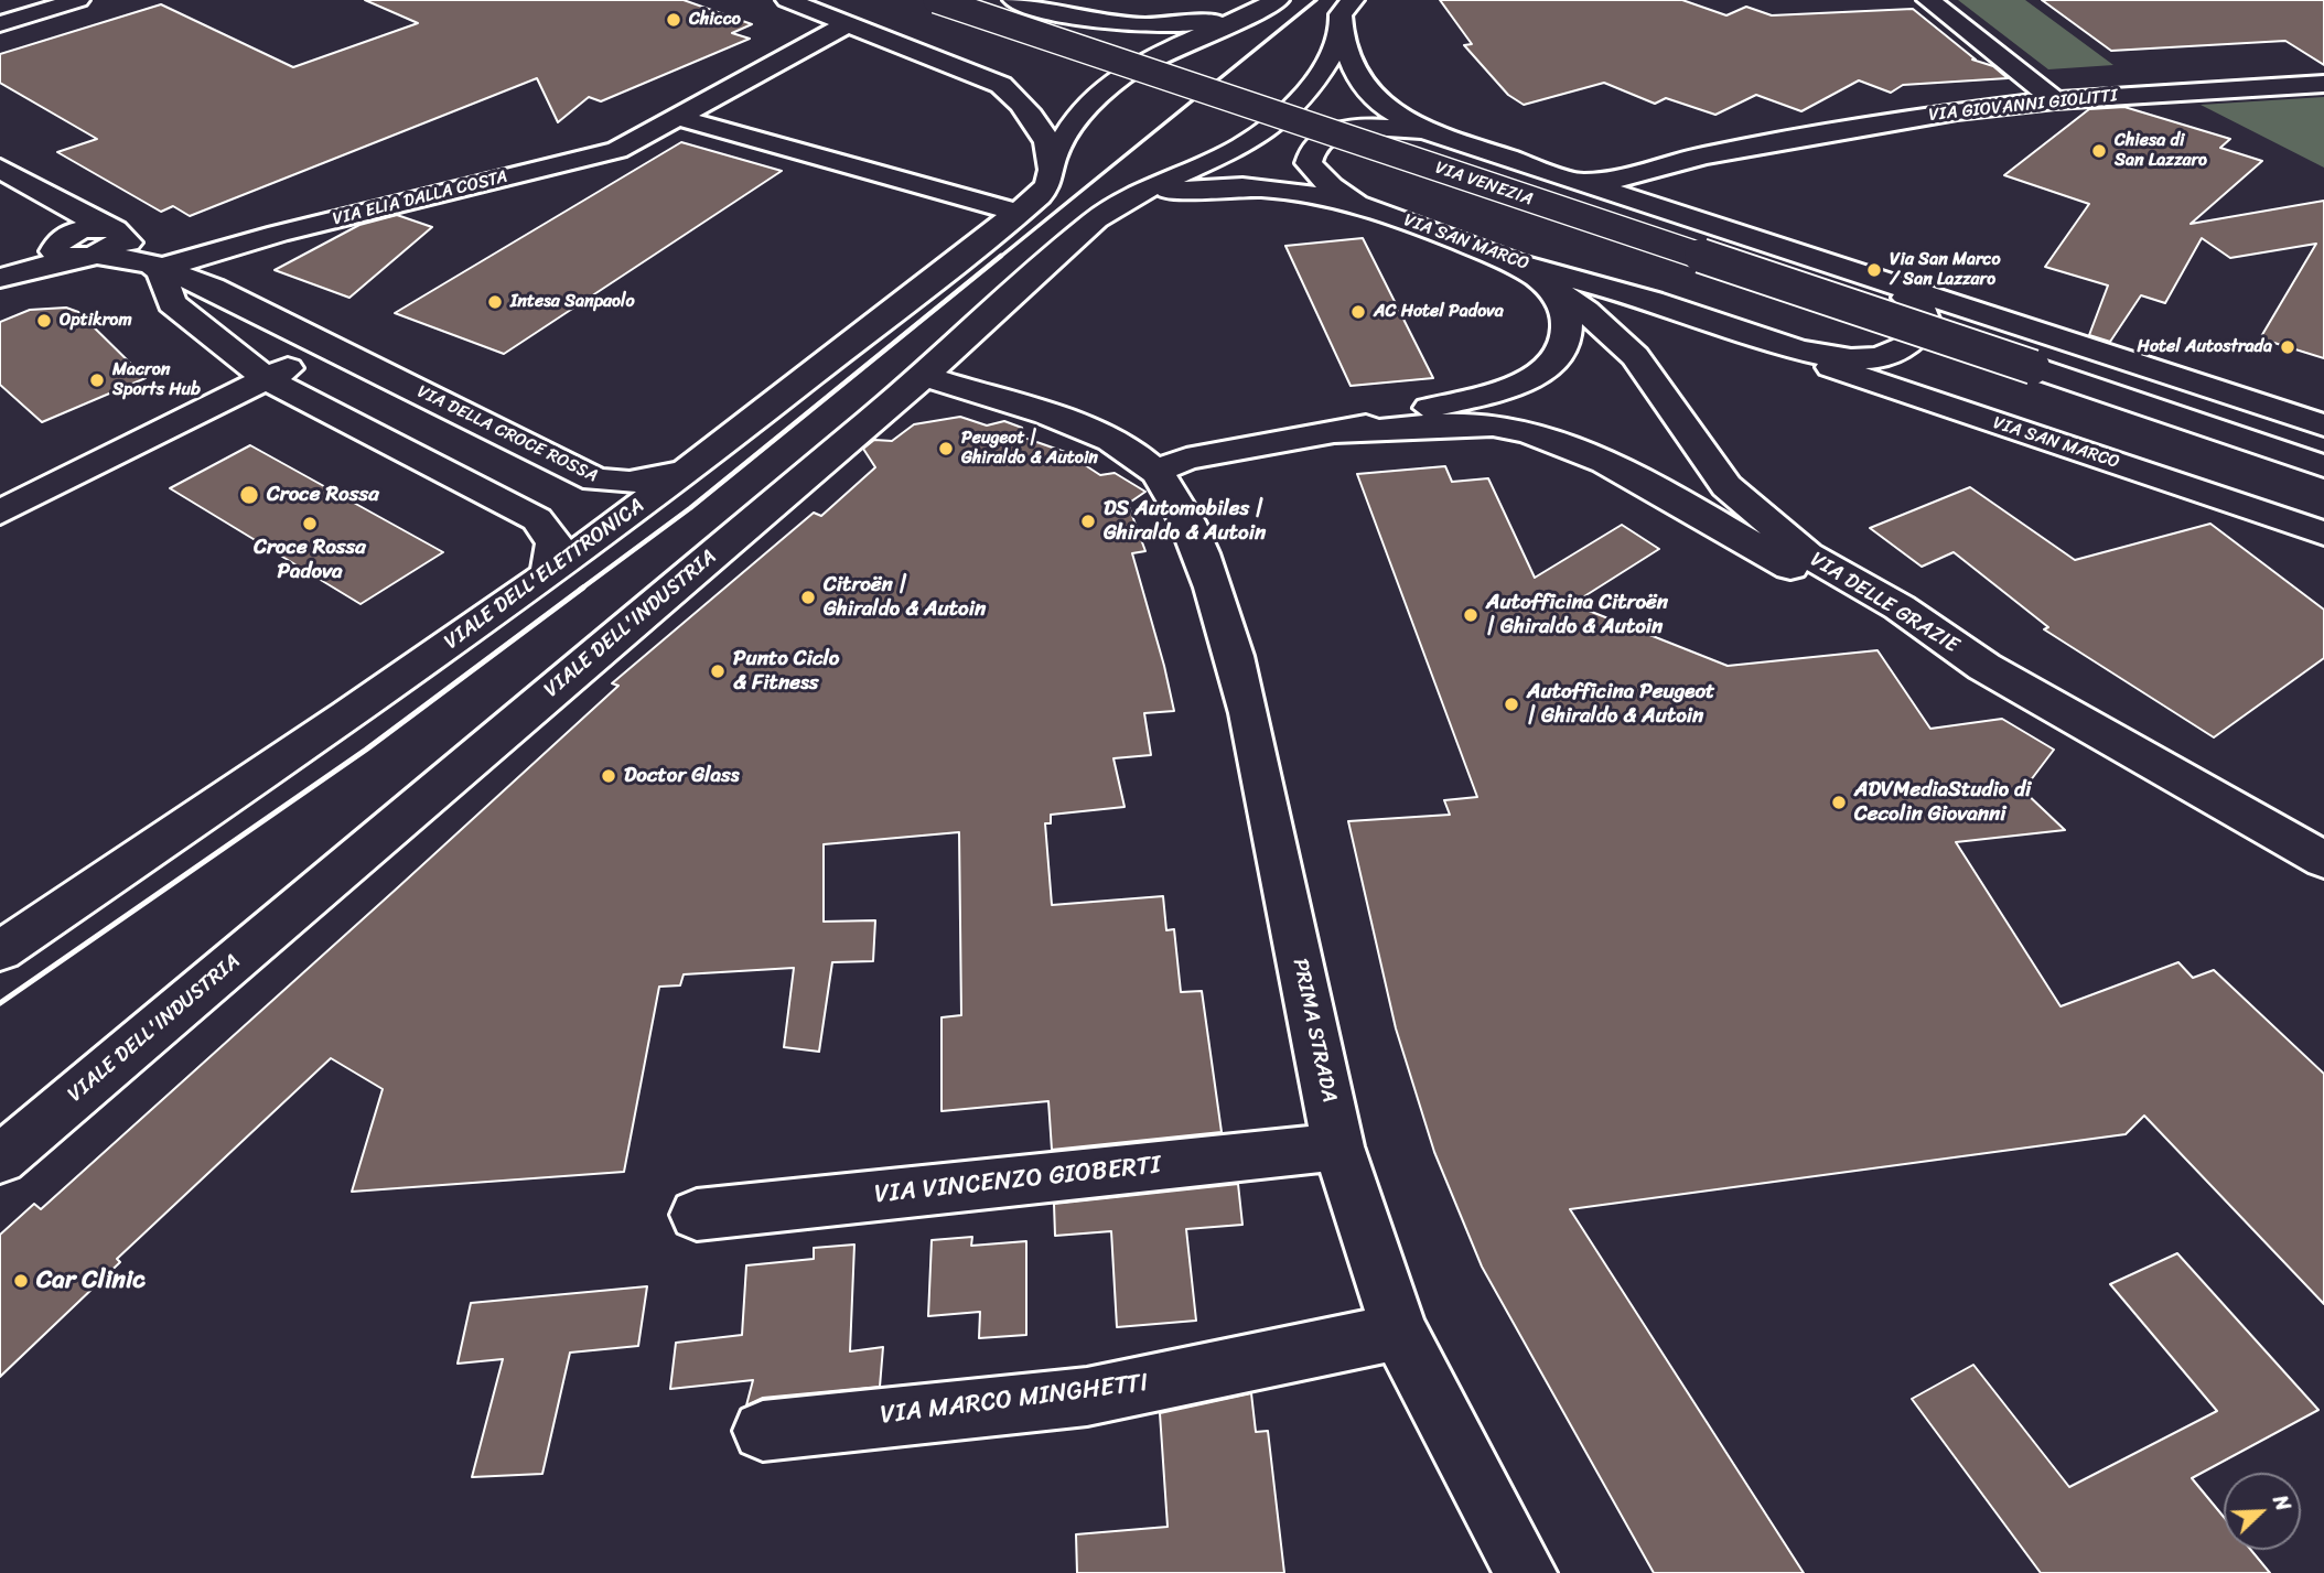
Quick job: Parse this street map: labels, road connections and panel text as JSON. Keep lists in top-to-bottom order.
{
  "streets": {
    "street": [
      "VIA GIOVANNI GIOLITTI",
      "VIA VENEZIA",
      "VIA ELIA DALLA COSTA",
      "VIA SAN MARCO",
      "VIA DELLA CROCE ROSSA",
      "VIALE DELL'ELETTRONICA",
      "VIA DELLE GRAZIE",
      "VIALE DELL'INDUSTRIA",
      "PRIMA STRADA",
      "VIA VINCENZO GIOBERTI",
      "VIA MARCO MINGHETTI"
    ]
  },
  "crossings": [
    ["VIA GIOVANNI GIOLITTI", "VIA SAN MARCO"],
    ["VIA ELIA DALLA COSTA", "VIA DELLA CROCE ROSSA"],
    ["VIA SAN MARCO", "VIA DELLE GRAZIE"],
    ["VIA SAN MARCO", "VIALE DELL'INDUSTRIA"],
    ["VIA DELLA CROCE ROSSA", "VIALE DELL'ELETTRONICA"],
    ["VIALE DELL'INDUSTRIA", "PRIMA STRADA"],
    ["PRIMA STRADA", "VIA VINCENZO GIOBERTI"],
    ["PRIMA STRADA", "VIA MARCO MINGHETTI"]
  ],
  "places": [
    "Chicco",
    "Chiesa di San Lazzaro",
    "Via San Marco / San Lazzaro",
    "Intesa Sanpaolo",
    "AC Hotel Padova",
    "Optikrom",
    "Hotel Autostrada",
    "Macron Sports Hub",
    "Peugeot | Ghiraldo & Autoin",
    "Croce Rossa",
    "DS Automobiles | Ghiraldo & Autoin",
    "Croce Rossa Padova",
    "Citroën | Ghiraldo & Autoin",
    "Autofficina Citroën | Ghiraldo & Autoin",
    "Punto Ciclo & Fitness",
    "Autofficina Peugeot | Ghiraldo & Autoin",
    "Doctor Glass",
    "ADVMediaStudio di Cecolin Giovanni",
    "Car Clinic"
  ],
  "north": "top right"
}
